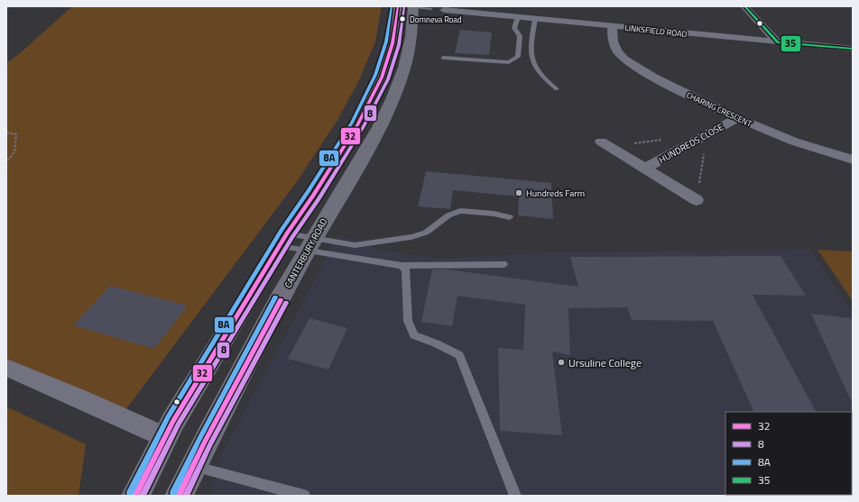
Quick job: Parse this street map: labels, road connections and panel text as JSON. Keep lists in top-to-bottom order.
{
  "streets": {
    "highway": ["CANTERBURY ROAD"],
    "street": ["LINKSFIELD ROAD", "CHARING CRESCENT", "HUNDREDS CLOSE"]
  },
  "crossings": [
    ["LINKSFIELD ROAD", "CHARING CRESCENT"],
    ["CHARING CRESCENT", "HUNDREDS CLOSE"]
  ],
  "places": ["Domneva Road", "Hundreds Farm", "Ursuline College"],
  "lines": [
    "transit line 32",
    "transit line 8A",
    "transit line 35",
    "transit line 8"
  ],
  "legend": [
    "32",
    "8",
    "8A",
    "35"
  ]
}
